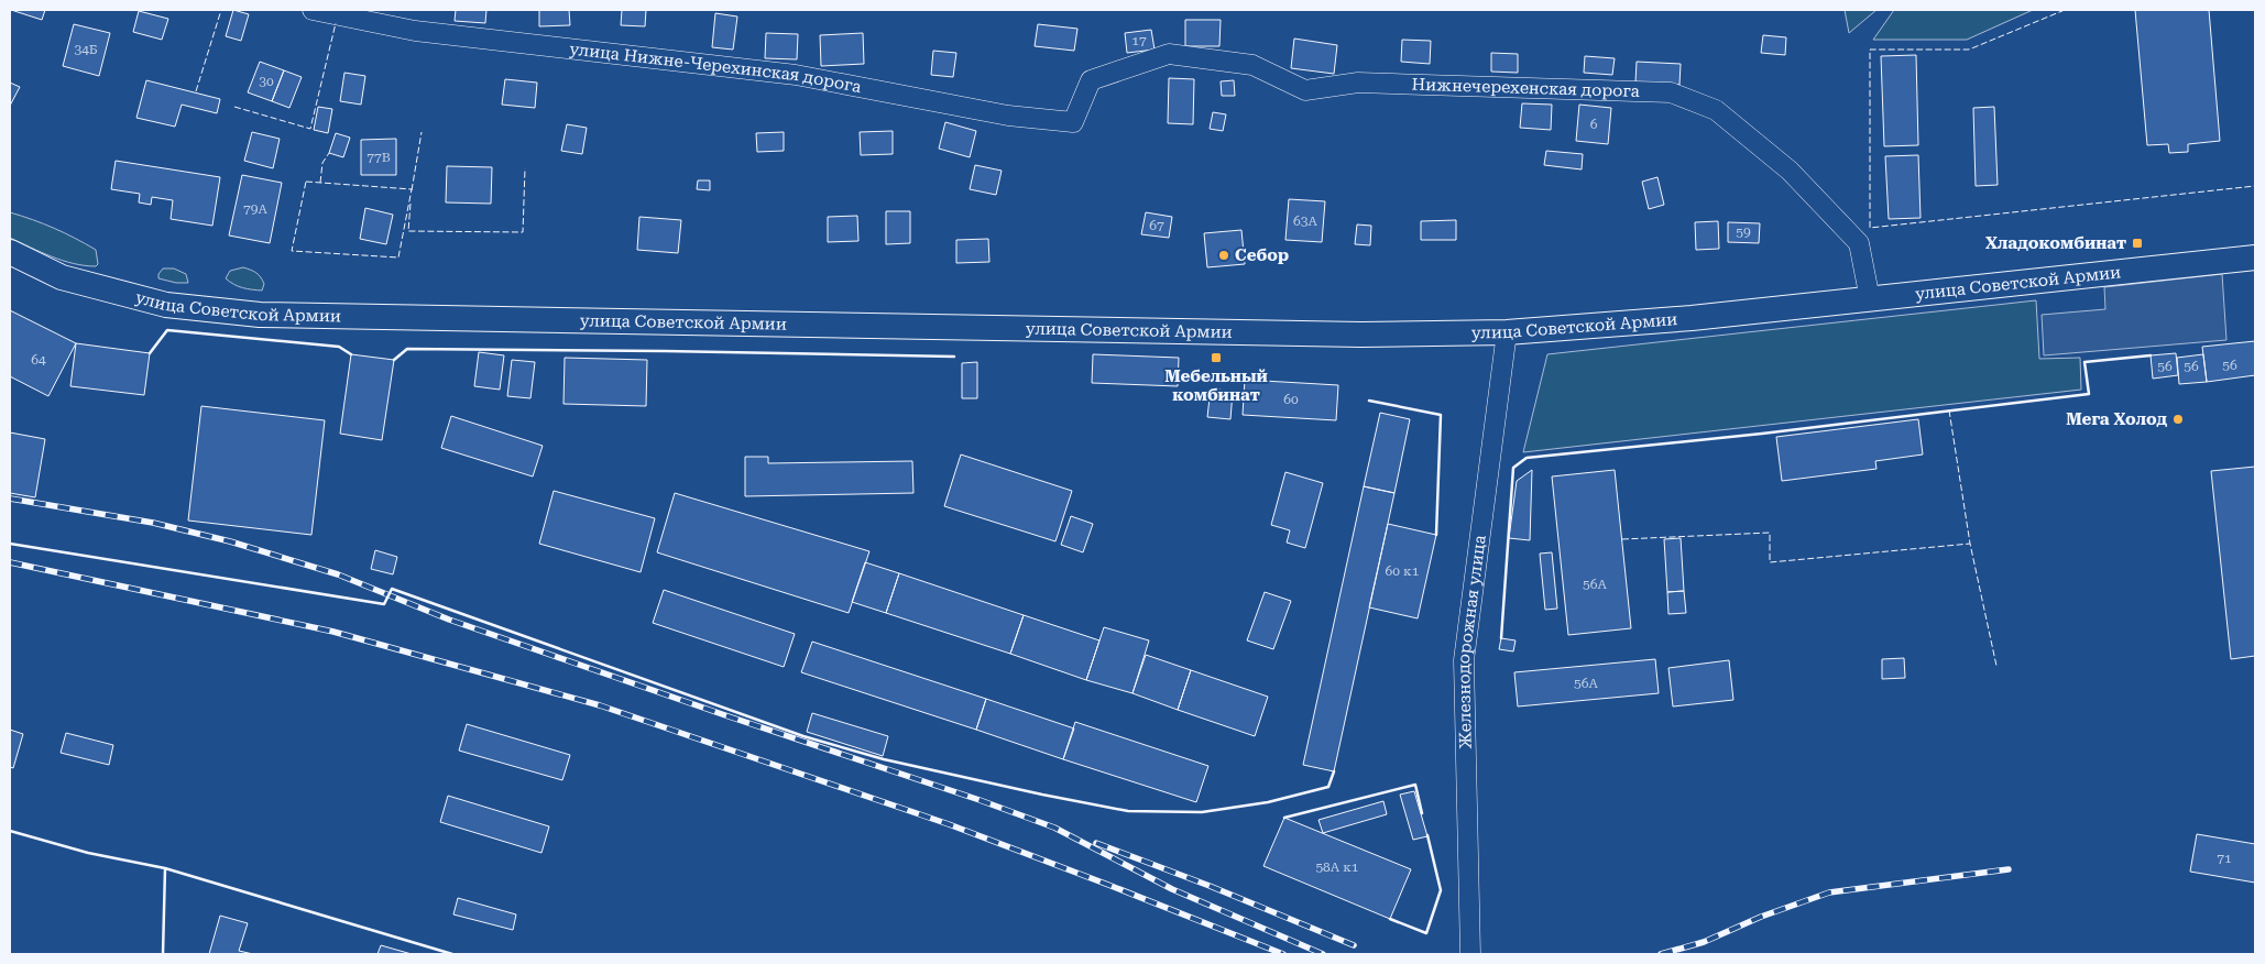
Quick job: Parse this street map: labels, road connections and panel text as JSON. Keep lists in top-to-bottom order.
{
  "streets": {
    "main road": ["улица Советской Армии"],
    "street": ["улица Нижне-Черехинская дорога", "Нижнечерехенская дорога", "Железнодорожная улица"]
  },
  "crossings": [
    ["улица Нижне-Черехинская дорога", "Нижнечерехенская дорога"],
    ["Нижнечерехенская дорога", "улица Советской Армии"],
    ["улица Советской Армии", "Железнодорожная улица"]
  ],
  "places": {
    "transit": ["Хладокомбинат", "Мебельный комбинат"],
    "other": ["Себор", "Мега Холод"]
  },
  "house_numbers": [
    "17",
    "34Б",
    "30",
    "6",
    "77В",
    "79А",
    "63А",
    "67",
    "59",
    "64",
    "56",
    "56",
    "56",
    "60",
    "60 к1",
    "56А",
    "56А",
    "71",
    "58А к1"
  ]
}
